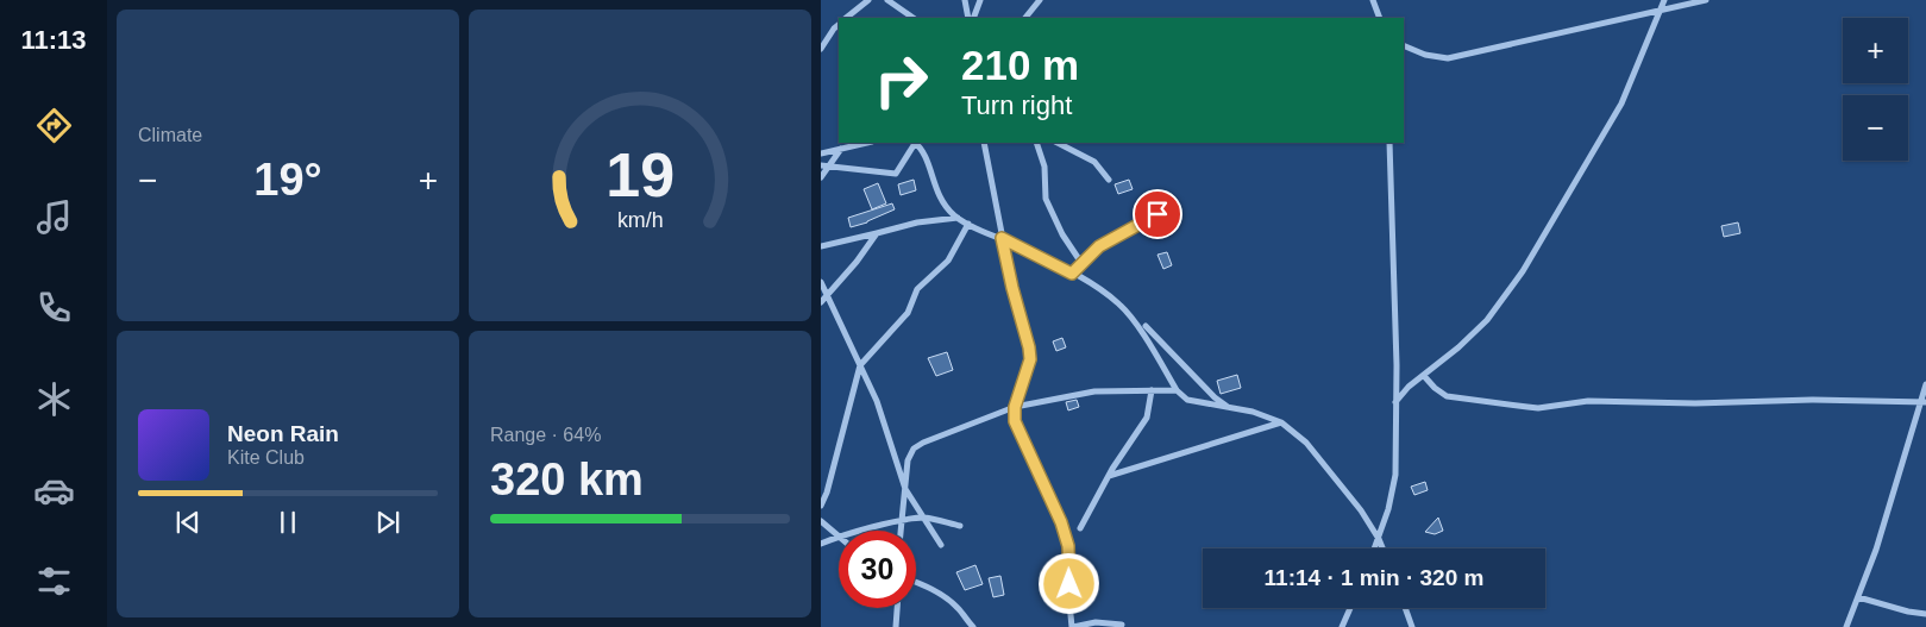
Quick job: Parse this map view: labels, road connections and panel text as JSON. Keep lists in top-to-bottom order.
{
  "page": {
    "tabs": "11:13",
    "tile": [
      "Climate",
      ["Range · 64%", "320 km"]
    ],
    "map_buttons": ["+", "−"],
    "turn": ["210 m", "Turn right"],
    "heat": ["−", "19°", "+"],
    "song": ["Neon Rain", "Kite Club"],
    "limit": "30",
    "trip": "11:14 · 1 min · 320 m",
    "gauge": ["19", "km/h"]
  }
}
